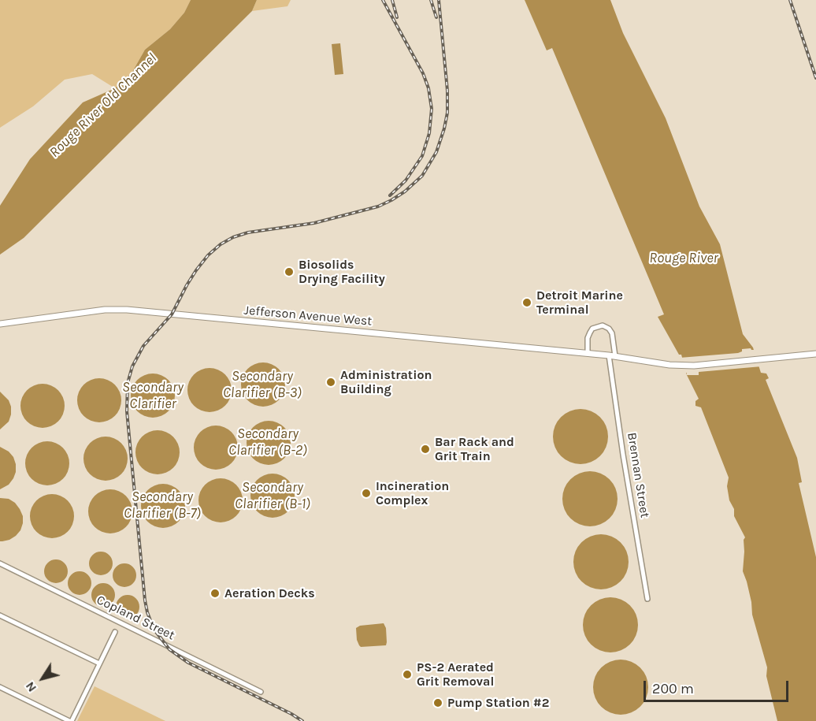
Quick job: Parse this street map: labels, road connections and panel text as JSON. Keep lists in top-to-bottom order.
{
  "streets": {
    "main road": ["Jefferson Avenue West"],
    "street": ["Brennan Street", "Copland Street"]
  },
  "crossings": [
    ["Jefferson Avenue West", "Brennan Street"]
  ],
  "water": [
    "Rouge River Old Channel",
    "Rouge River",
    "Secondary Clarifier (B-3)",
    "Secondary Clarifier",
    "Secondary Clarifier (B-2)",
    "Secondary Clarifier (B-1)",
    "Secondary Clarifier (B-7)"
  ],
  "places": [
    "Biosolids Drying Facility",
    "Detroit Marine Terminal",
    "Administration Building",
    "Bar Rack and Grit Train",
    "Incineration Complex",
    "Aeration Decks",
    "PS-2 Aerated Grit Removal",
    "Pump Station #2"
  ],
  "scale_bar": "200 m",
  "north": "bottom left"
}
